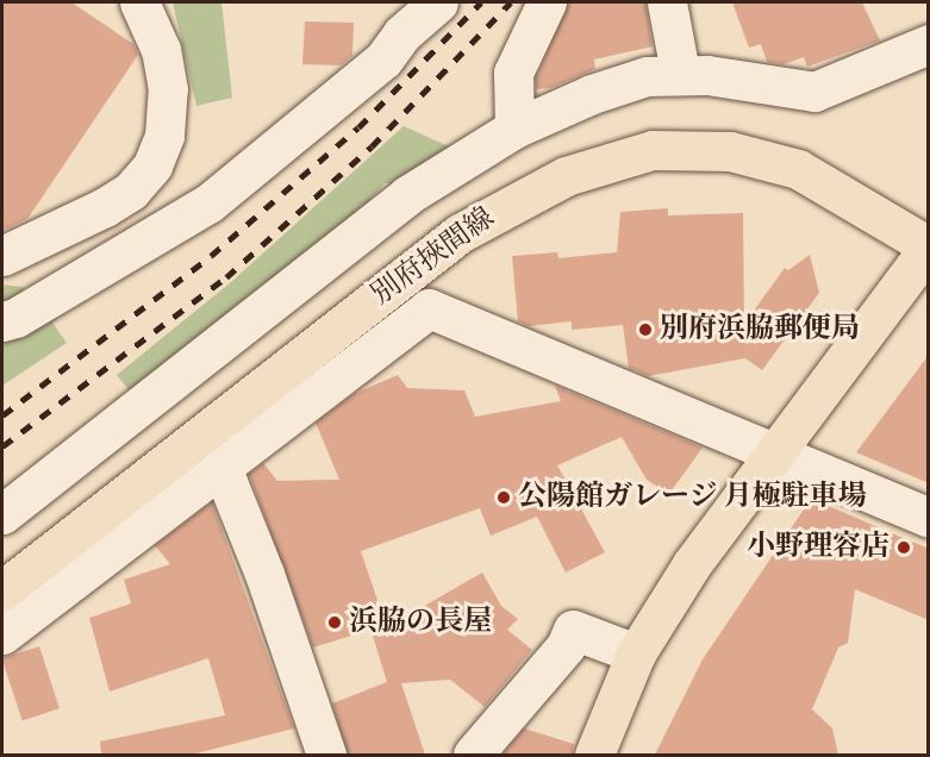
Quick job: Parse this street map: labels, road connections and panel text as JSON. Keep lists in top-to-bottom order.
{
  "streets": {
    "main road": ["別府挾間線"]
  },
  "places": [
    "別府浜脇郵便局",
    "公陽館ガレージ 月極駐車場",
    "小野理容店",
    "浜脇の長屋"
  ]
}
